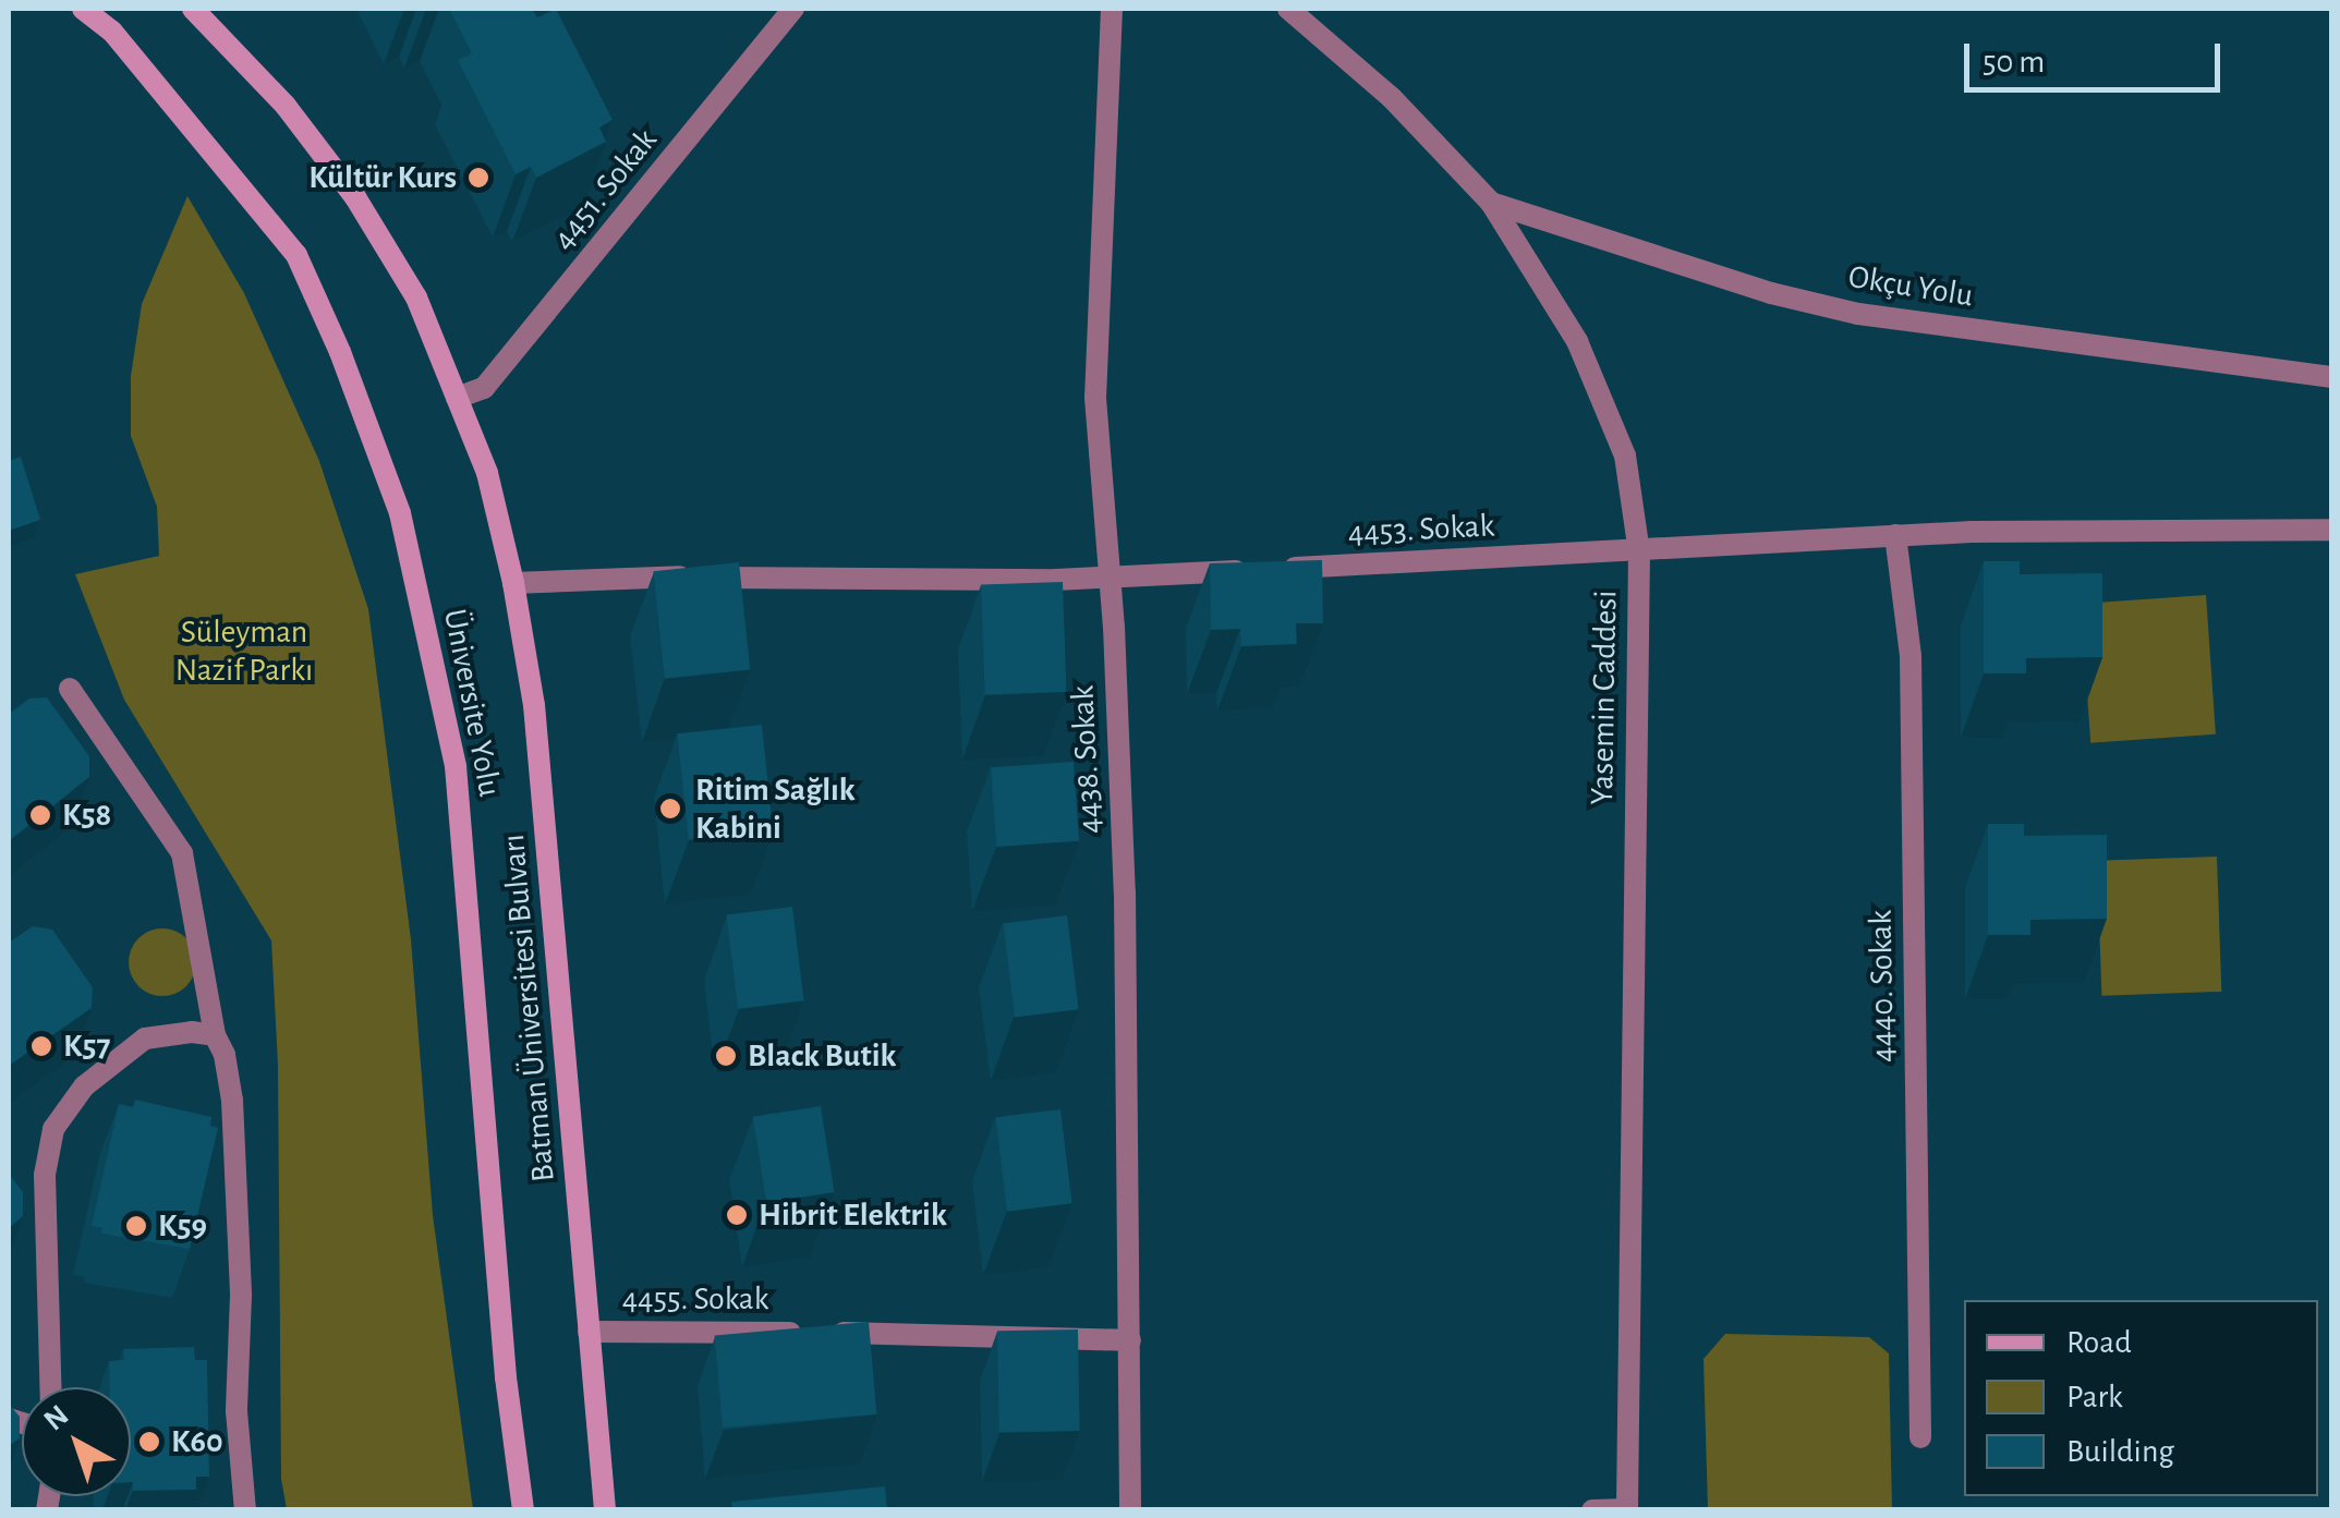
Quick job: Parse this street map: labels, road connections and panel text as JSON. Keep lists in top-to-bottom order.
{
  "streets": {
    "main road": ["Üniversite Yolu", "Batman Üniversitesi Bulvarı"],
    "street": [
      "4451. Sokak",
      "Okçu Yolu",
      "4453. Sokak",
      "Yasemin Caddesi",
      "4438. Sokak",
      "4440. Sokak",
      "4455. Sokak"
    ]
  },
  "crossings": [
    ["4451. Sokak", "Batman Üniversitesi Bulvarı"],
    ["Okçu Yolu", "Yasemin Caddesi"],
    ["4453. Sokak", "Yasemin Caddesi"],
    ["4453. Sokak", "4438. Sokak"],
    ["4453. Sokak", "4440. Sokak"],
    ["4453. Sokak", "Batman Üniversitesi Bulvarı"],
    ["4438. Sokak", "4455. Sokak"],
    ["Batman Üniversitesi Bulvarı", "4455. Sokak"]
  ],
  "parks": ["Süleyman Nazif Parkı"],
  "places": [
    "Kültür Kurs",
    "Ritim Sağlık Kabini",
    "K58",
    "K57",
    "Black Butik",
    "Hibrit Elektrik",
    "K59",
    "K60"
  ],
  "legend": ["Road", "Park", "Building"],
  "scale_bar": "50 m",
  "north": "top left"
}
